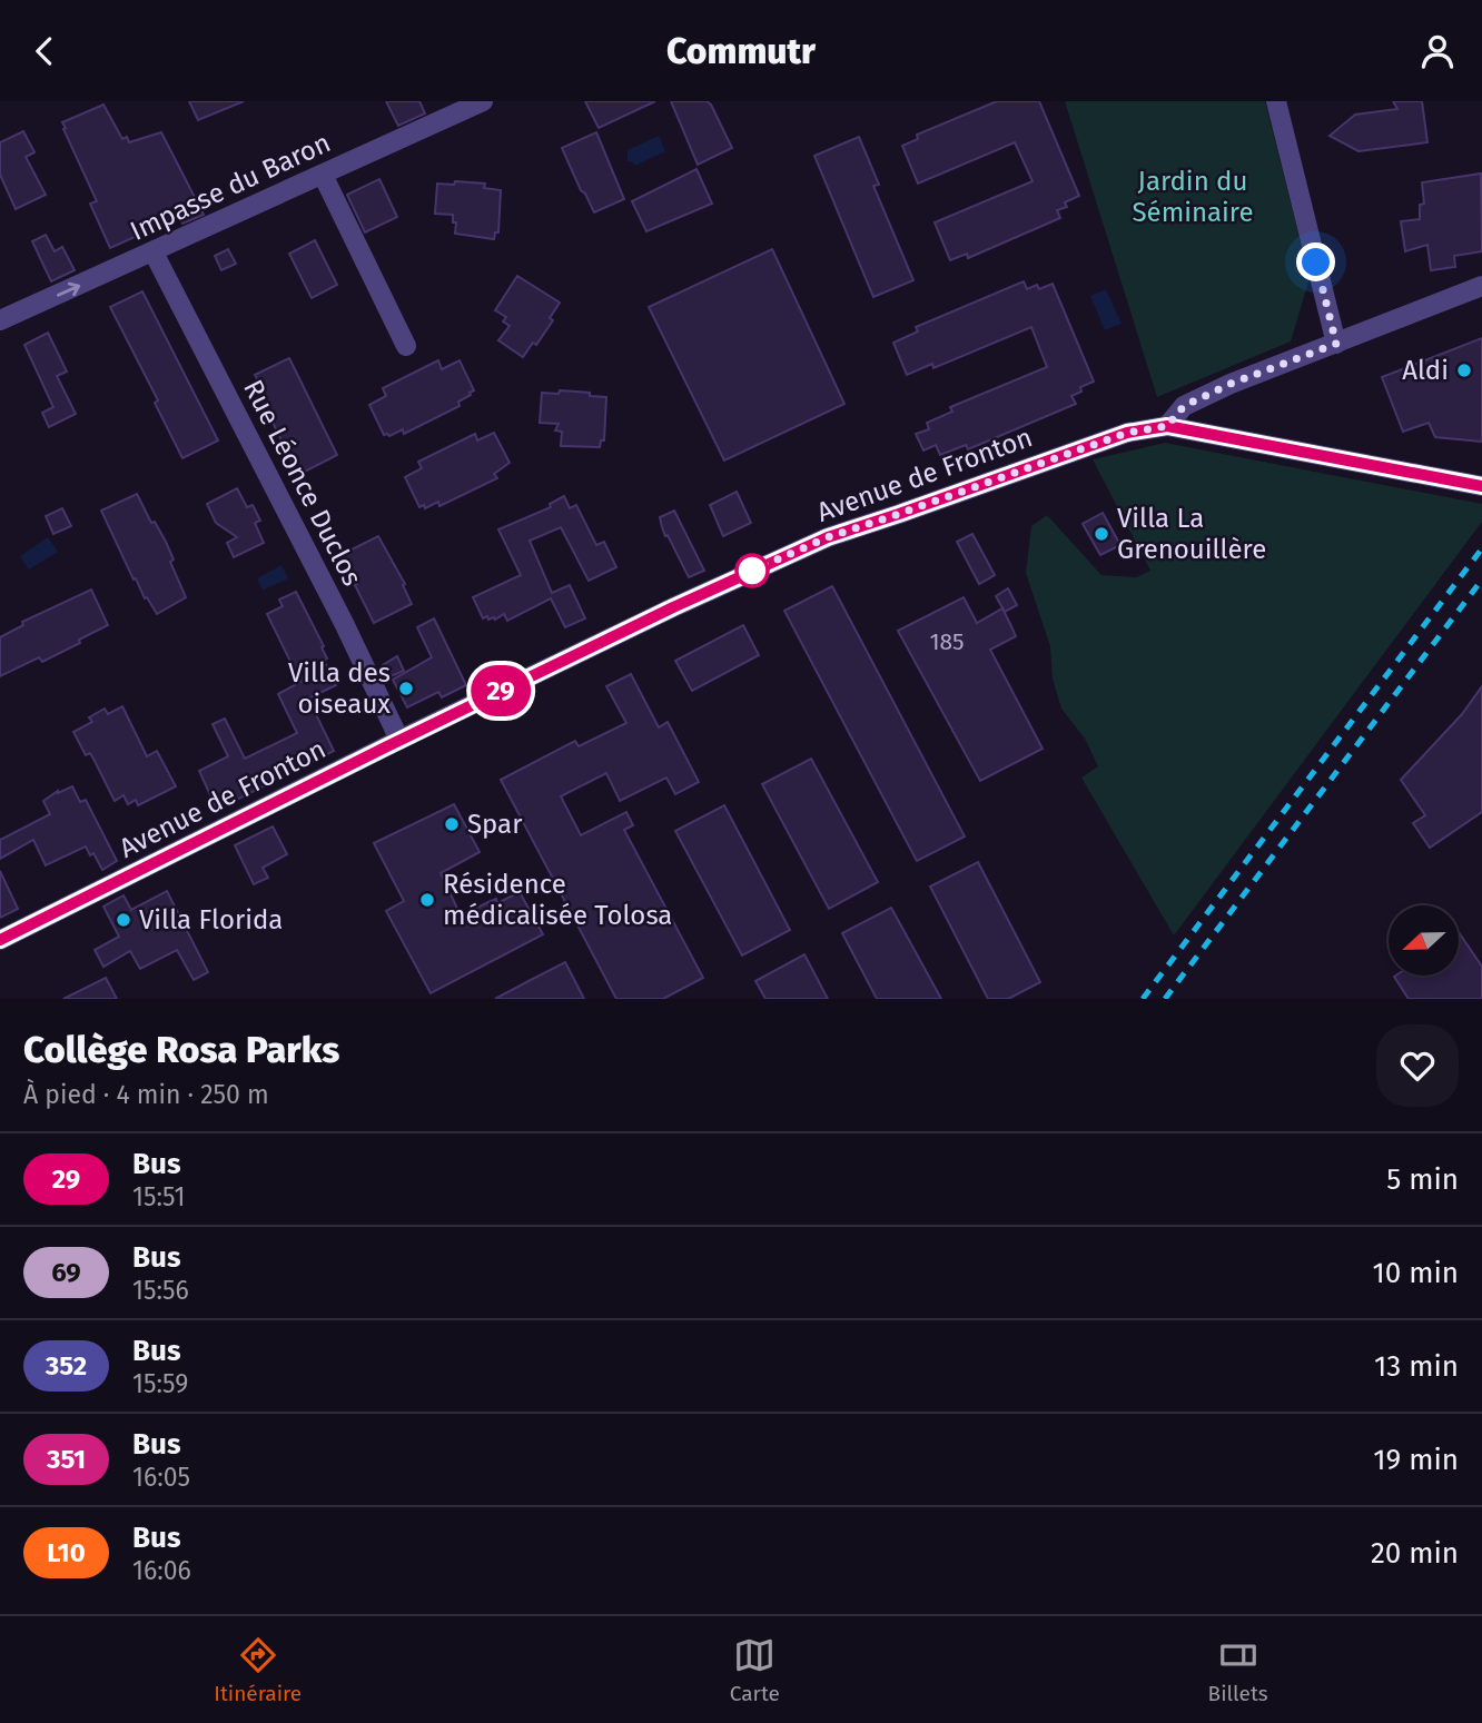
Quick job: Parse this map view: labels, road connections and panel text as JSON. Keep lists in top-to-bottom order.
{
  "streets": {
    "street": ["Impasse du Baron", "Avenue de Fronton", "Rue Léonce Duclos"]
  },
  "crossings": [
    ["Impasse du Baron", "Rue Léonce Duclos"],
    ["Avenue de Fronton", "Rue Léonce Duclos"]
  ],
  "parks": ["Jardin du Séminaire"],
  "places": [
    "Aldi",
    "Villa La Grenouillère",
    "Villa des oiseaux",
    "Spar",
    "Résidence médicalisée Tolosa",
    "Villa Florida"
  ],
  "lines": ["bus line 29"],
  "house_numbers": ["185"],
  "north": "left",
  "page": {
    "header": "Commutr",
    "on_map": "29",
    "heading": ["Collège Rosa Parks", "À pied · 4 min · 250 m"],
    "list": [
      {
        "mark": "29",
        "name": "Bus",
        "note": "15:51",
        "value": "5 min"
      },
      {
        "mark": "69",
        "name": "Bus",
        "note": "15:56",
        "value": "10 min"
      },
      {
        "mark": "352",
        "name": "Bus",
        "note": "15:59",
        "value": "13 min"
      },
      {
        "mark": "351",
        "name": "Bus",
        "note": "16:05",
        "value": "19 min"
      },
      {
        "mark": "L10",
        "name": "Bus",
        "note": "16:06",
        "value": "20 min"
      }
    ],
    "tabs": ["Itinéraire", "Carte", "Billets"]
  }
}
